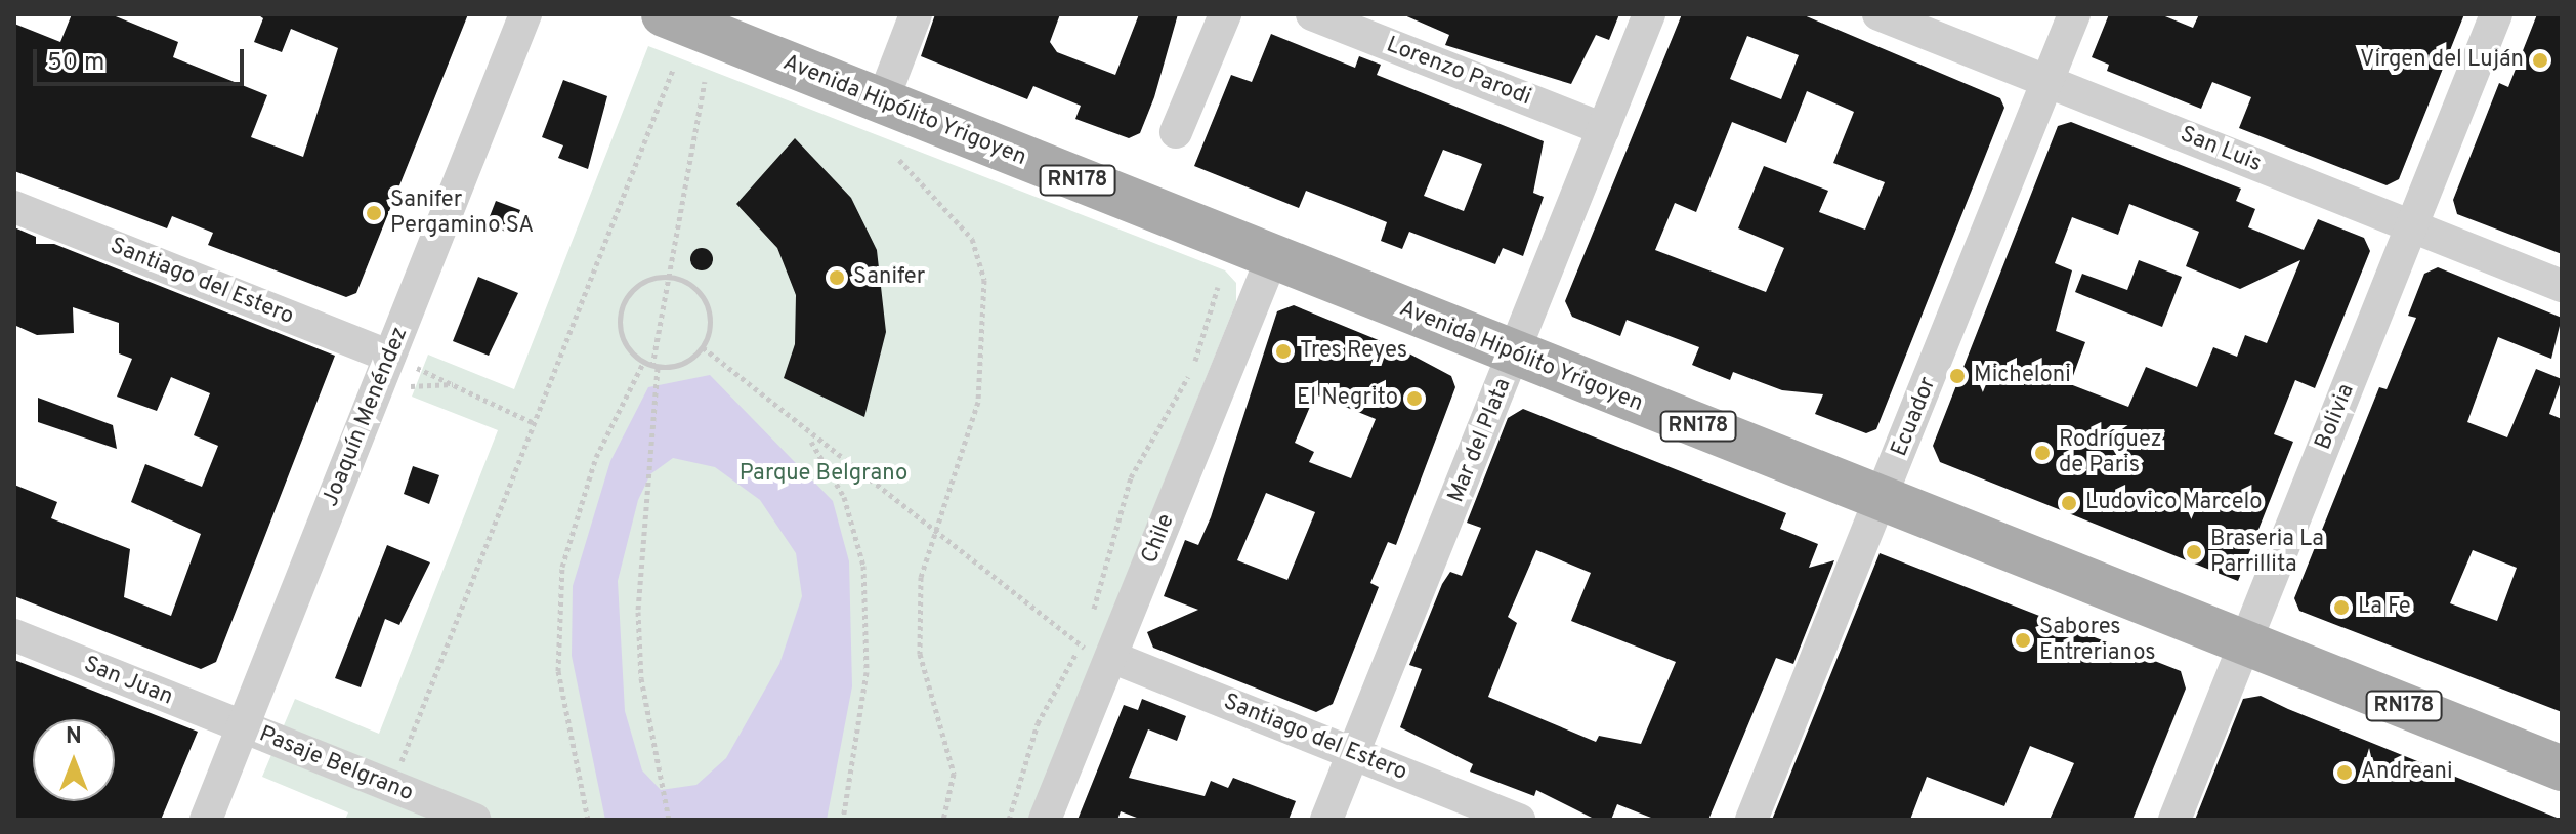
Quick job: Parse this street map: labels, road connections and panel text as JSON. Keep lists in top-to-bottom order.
{
  "streets": {
    "main road": ["Avenida Hipólito Yrigoyen", "RN178"],
    "street": [
      "Lorenzo Parodi",
      "San Luis",
      "Santiago del Estero",
      "Joaquín Menéndez",
      "Ecuador",
      "Bolivia",
      "Mar del Plata",
      "Chile",
      "San Juan",
      "Pasaje Belgrano"
    ]
  },
  "crossings": [
    ["Lorenzo Parodi", "Mar del Plata"],
    ["Avenida Hipólito Yrigoyen", "Ecuador"],
    ["Avenida Hipólito Yrigoyen", "Bolivia"],
    ["Avenida Hipólito Yrigoyen", "Mar del Plata"],
    ["Avenida Hipólito Yrigoyen", "Chile"],
    ["San Luis", "Ecuador"],
    ["San Luis", "Bolivia"],
    ["Santiago del Estero", "Joaquín Menéndez"],
    ["Santiago del Estero", "Mar del Plata"],
    ["Santiago del Estero", "Chile"],
    ["Joaquín Menéndez", "San Juan"],
    ["Joaquín Menéndez", "Pasaje Belgrano"],
    ["San Juan", "Pasaje Belgrano"]
  ],
  "parks": ["Parque Belgrano"],
  "places": [
    "Virgen del Luján",
    "Sanifer Pergamino SA",
    "Sanifer",
    "Tres Reyes",
    "Micheloni",
    "El Negrito",
    "Rodríguez de Paris",
    "Ludovico Marcelo",
    "Braseria La Parrillita",
    "La Fe",
    "Sabores Entrerianos",
    "Andreani"
  ],
  "scale_bar": "50 m",
  "north": "top"
}
